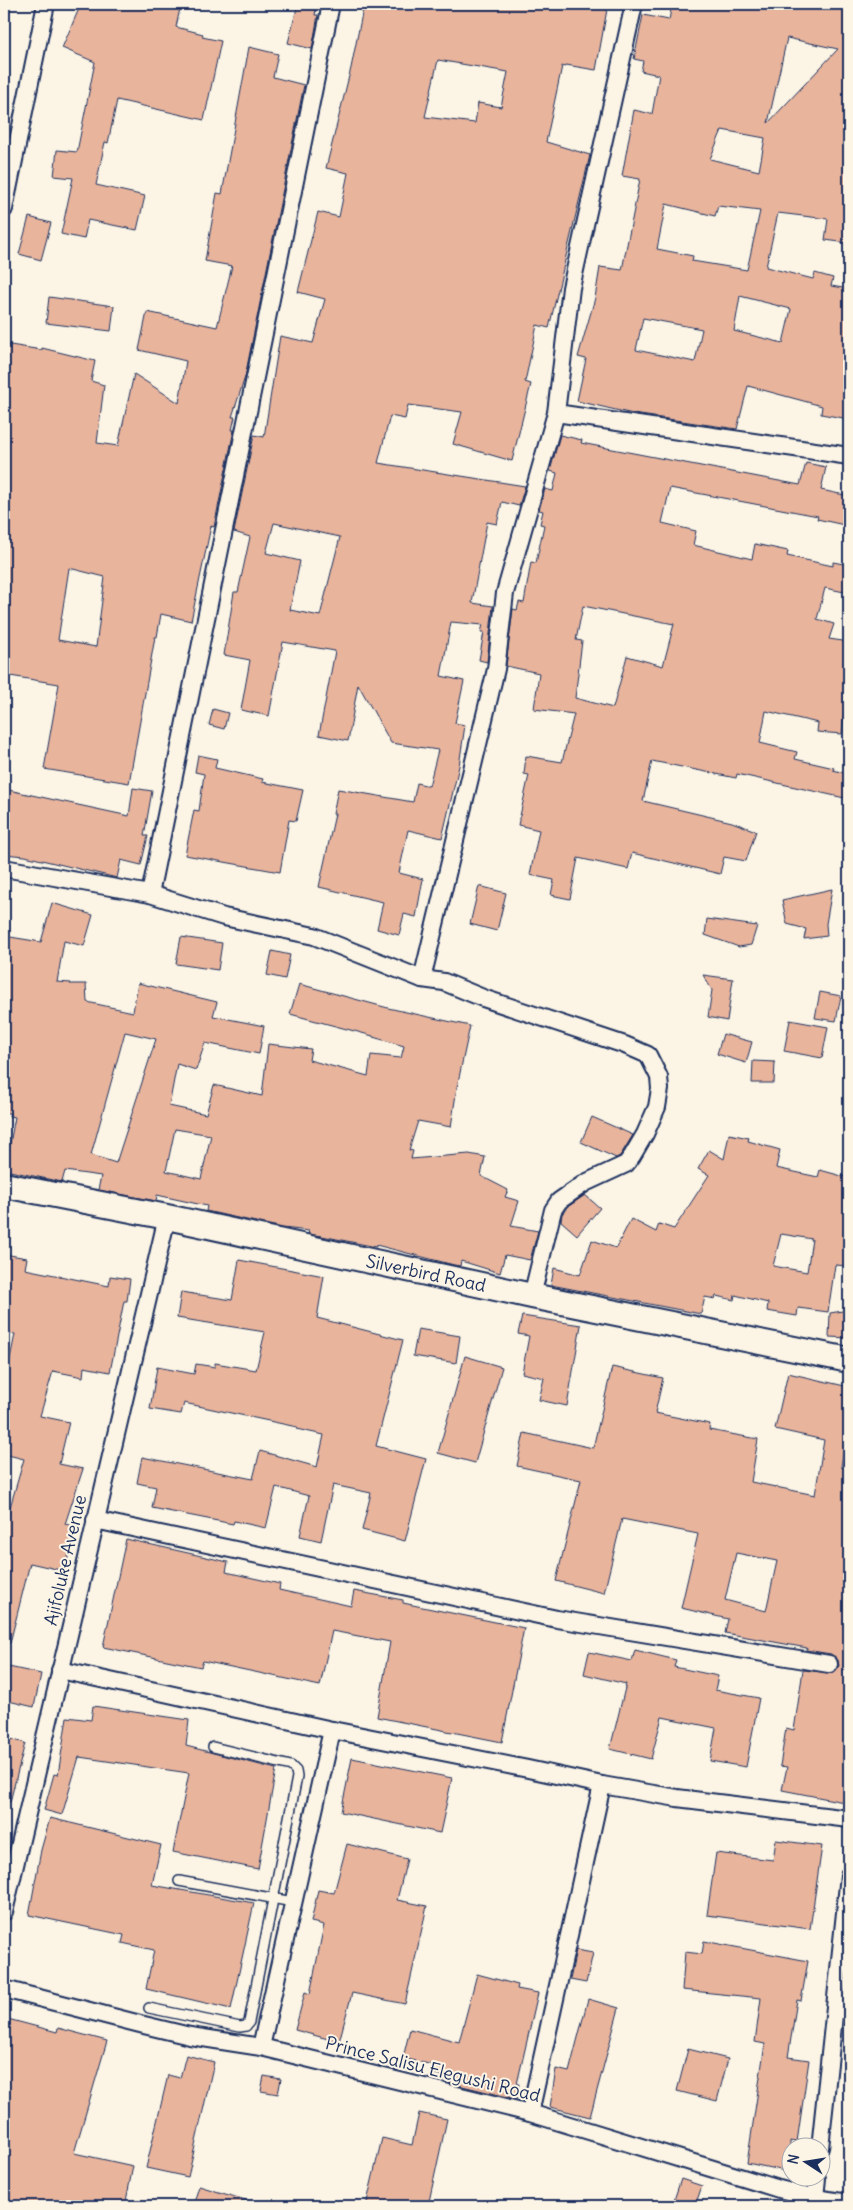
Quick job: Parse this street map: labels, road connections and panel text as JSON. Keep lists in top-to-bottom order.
{
  "streets": {
    "street": ["Silverbird Road", "Ajifoluke Avenue", "Prince Salisu Elegushi Road"]
  },
  "crossings": [
    ["Silverbird Road", "Ajifoluke Avenue"]
  ],
  "north": "left"
}
